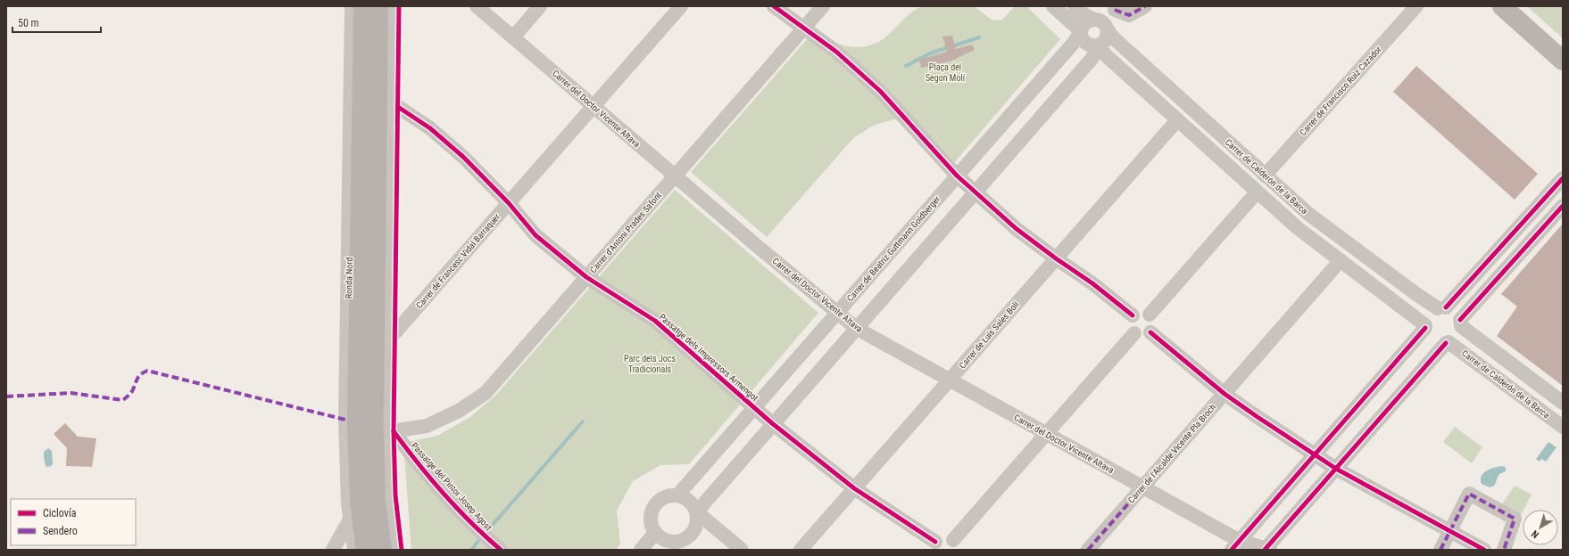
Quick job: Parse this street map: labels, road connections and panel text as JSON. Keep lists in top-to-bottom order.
{
  "streets": {
    "main road": ["Ronda Nord"],
    "street": [
      "Carrer de Francisco Ruiz Cazador",
      "Carrer del Doctor Vicente Altava",
      "Carrer de Calderón de la Barca",
      "Carrer d'Antoni Prades Safont",
      "Carrer de Beatriz Guttmann Goldberger",
      "Carrer de Francesc Vidal Barraquer",
      "Carrer de Luís Sales Boli",
      "Passatge dels Impressors Armengot",
      "Carrer de l'Alcalde Vicente Pla Broch",
      "Passatge del Pintor Josep Agost"
    ]
  },
  "crossings": [
    ["Carrer de Francisco Ruiz Cazador", "Carrer de Calderón de la Barca"],
    ["Carrer del Doctor Vicente Altava", "Carrer d'Antoni Prades Safont"],
    ["Carrer del Doctor Vicente Altava", "Carrer de Beatriz Guttmann Goldberger"],
    ["Carrer del Doctor Vicente Altava", "Carrer de Francesc Vidal Barraquer"],
    ["Carrer del Doctor Vicente Altava", "Carrer de Luís Sales Boli"],
    ["Carrer del Doctor Vicente Altava", "Carrer de l'Alcalde Vicente Pla Broch"],
    ["Carrer de Calderón de la Barca", "Carrer de Beatriz Guttmann Goldberger"],
    ["Carrer de Calderón de la Barca", "Carrer de Luís Sales Boli"],
    ["Carrer de Calderón de la Barca", "Carrer de l'Alcalde Vicente Pla Broch"],
    ["Carrer d'Antoni Prades Safont", "Passatge dels Impressors Armengot"],
    ["Carrer d'Antoni Prades Safont", "Passatge del Pintor Josep Agost"],
    ["Carrer de Beatriz Guttmann Goldberger", "Passatge dels Impressors Armengot"],
    ["Carrer de Francesc Vidal Barraquer", "Passatge dels Impressors Armengot"],
    ["Carrer de Luís Sales Boli", "Passatge dels Impressors Armengot"]
  ],
  "parks": ["Plaça del Segon Molí", "Parc dels Jocs Tradicionals"],
  "legend": ["Ciclovía", "Sendero"],
  "scale_bar": "50 m",
  "north": "bottom left"
}
